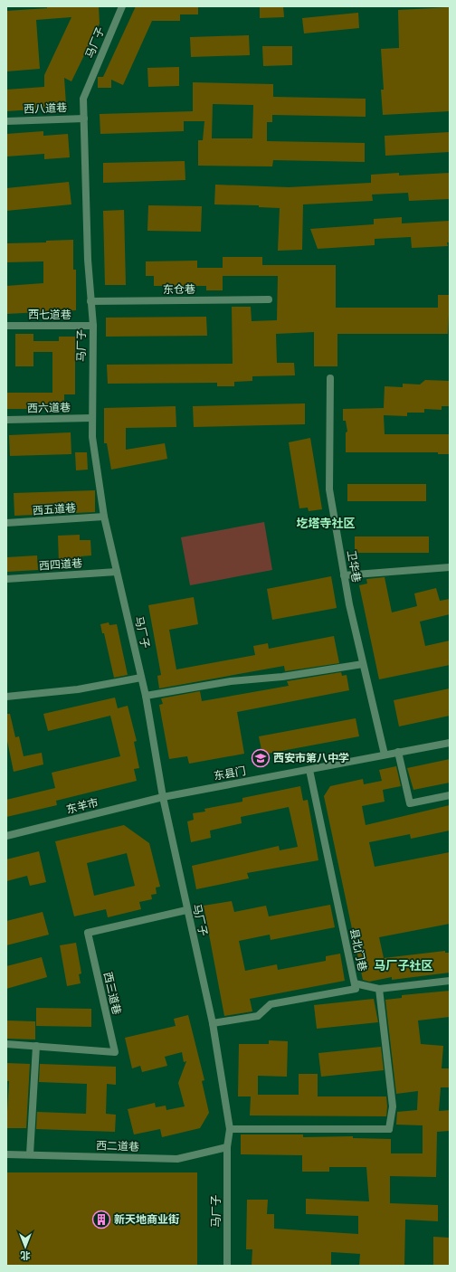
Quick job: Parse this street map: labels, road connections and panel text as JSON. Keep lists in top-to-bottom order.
{
  "streets": {
    "street": [
      "马厂子",
      "西八道巷",
      "东仓巷",
      "西七道巷",
      "西六道巷",
      "西五道巷",
      "西四道巷",
      "卫华巷",
      "东县门",
      "东羊市",
      "县北门巷",
      "西三道巷",
      "西二道巷"
    ]
  },
  "crossings": [
    ["马厂子", "西八道巷"],
    ["马厂子", "东仓巷"],
    ["马厂子", "西七道巷"],
    ["马厂子", "西六道巷"],
    ["马厂子", "西五道巷"],
    ["马厂子", "西四道巷"],
    ["马厂子", "东县门"],
    ["马厂子", "东羊市"],
    ["马厂子", "县北门巷"],
    ["马厂子", "西三道巷"],
    ["马厂子", "西二道巷"],
    ["卫华巷", "东县门"],
    ["东县门", "东羊市"],
    ["东县门", "县北门巷"]
  ],
  "districts": ["圪塔寺社区", "马厂子社区"],
  "places": {
    "school or university": ["西安市第八中学"],
    "building": ["新天地商业街"]
  },
  "north": "bottom"
}
